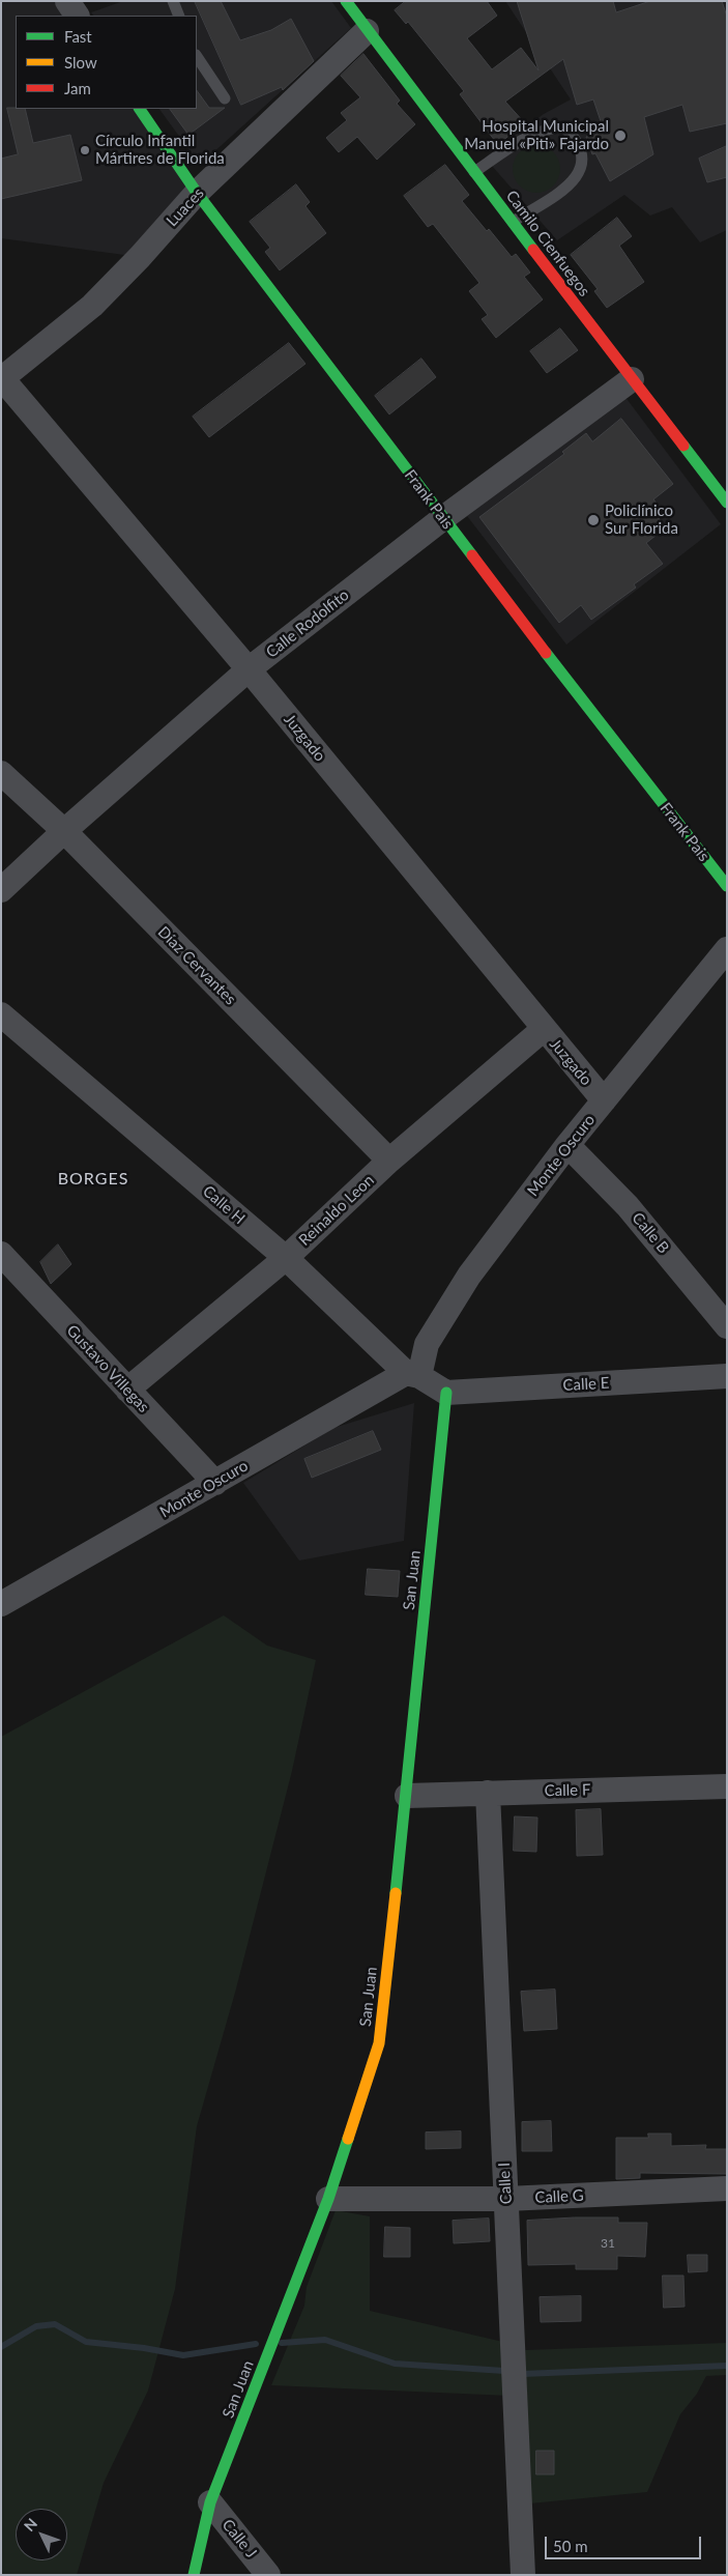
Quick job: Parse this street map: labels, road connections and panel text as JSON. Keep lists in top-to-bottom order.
{
  "streets": {
    "street": [
      "Luaces",
      "Camilo Cienfuegos",
      "Frank Pais",
      "Calle Rodolfito",
      "Juzgado",
      "Díaz Cervantes",
      "Monte Oscuro",
      "Calle H",
      "Reinaldo Leon",
      "Calle B",
      "Gustavo Villegas",
      "Calle E",
      "San Juan",
      "Calle F",
      "Calle I",
      "Calle G",
      "Calle J"
    ]
  },
  "crossings": [
    ["Luaces", "Camilo Cienfuegos"],
    ["Luaces", "Frank Pais"],
    ["Luaces", "Juzgado"],
    ["Camilo Cienfuegos", "Calle Rodolfito"],
    ["Frank Pais", "Calle Rodolfito"],
    ["Calle Rodolfito", "Juzgado"],
    ["Calle Rodolfito", "Díaz Cervantes"],
    ["Juzgado", "Monte Oscuro"],
    ["Juzgado", "Reinaldo Leon"],
    ["Díaz Cervantes", "Reinaldo Leon"],
    ["Monte Oscuro", "Calle H"],
    ["Monte Oscuro", "Calle B"],
    ["Monte Oscuro", "Gustavo Villegas"],
    ["Calle H", "Reinaldo Leon"],
    ["Calle H", "Calle E"],
    ["Calle H", "San Juan"],
    ["Reinaldo Leon", "Gustavo Villegas"],
    ["Calle E", "San Juan"],
    ["San Juan", "Calle F"],
    ["San Juan", "Calle G"],
    ["San Juan", "Calle J"],
    ["Calle F", "Calle I"],
    ["Calle I", "Calle G"]
  ],
  "districts": ["BORGES"],
  "places": ["Hospital Municipal Manuel «Piti» Fajardo", "Círculo Infantil Mártires de Florida", "Policlínico Sur Florida"],
  "house_numbers": ["31"],
  "legend": ["Fast", "Slow", "Jam"],
  "scale_bar": "50 m",
  "north": "top left"
}
